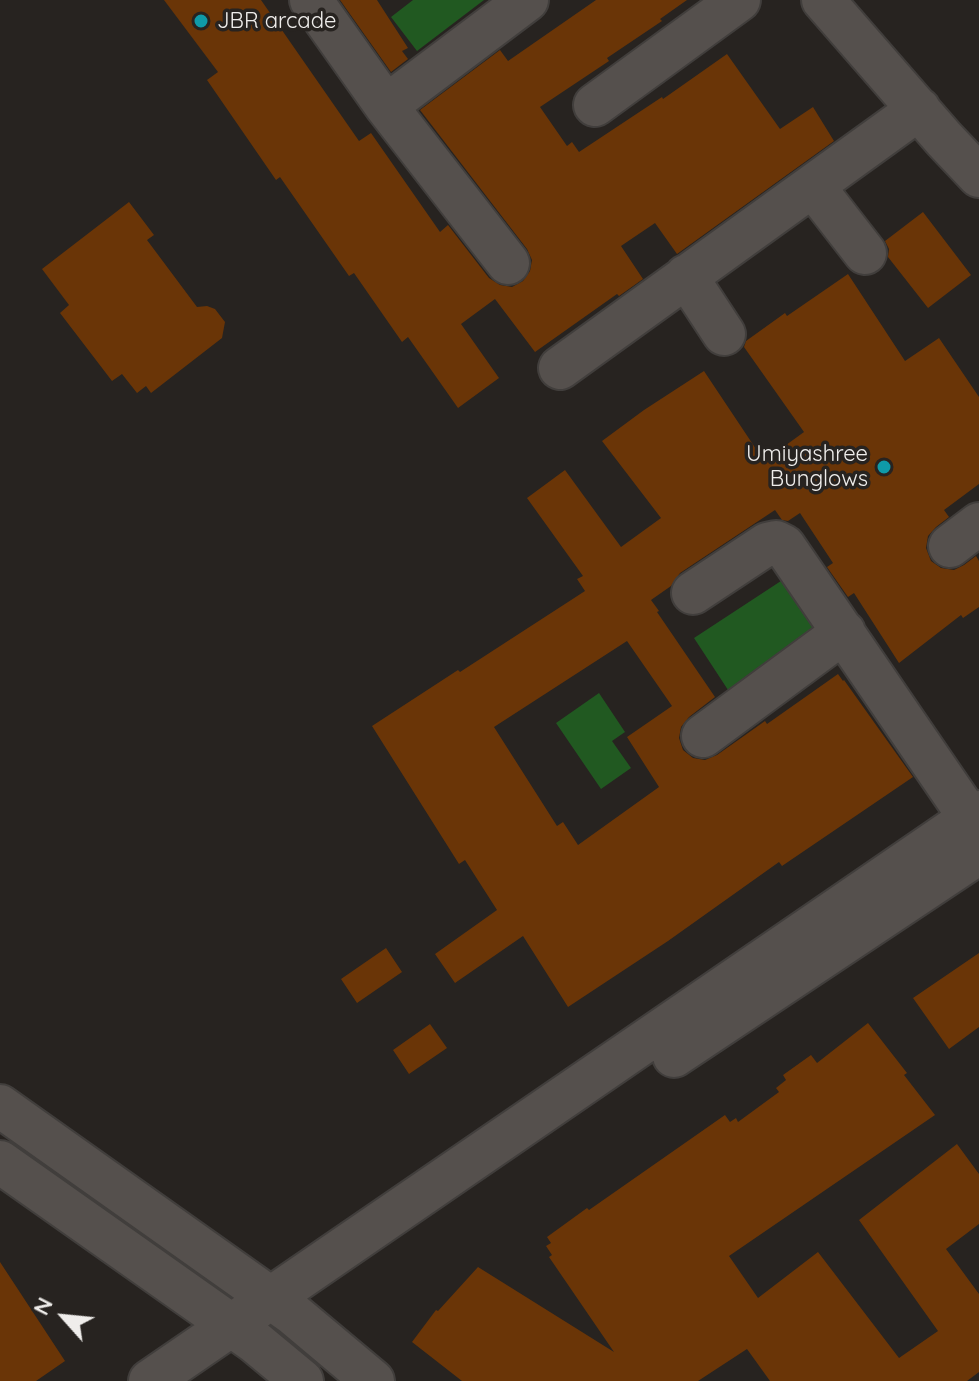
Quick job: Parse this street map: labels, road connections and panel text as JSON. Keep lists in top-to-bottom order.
{
  "places": ["JBR arcade", "Umiyashree Bunglows"],
  "north": "top left"
}
